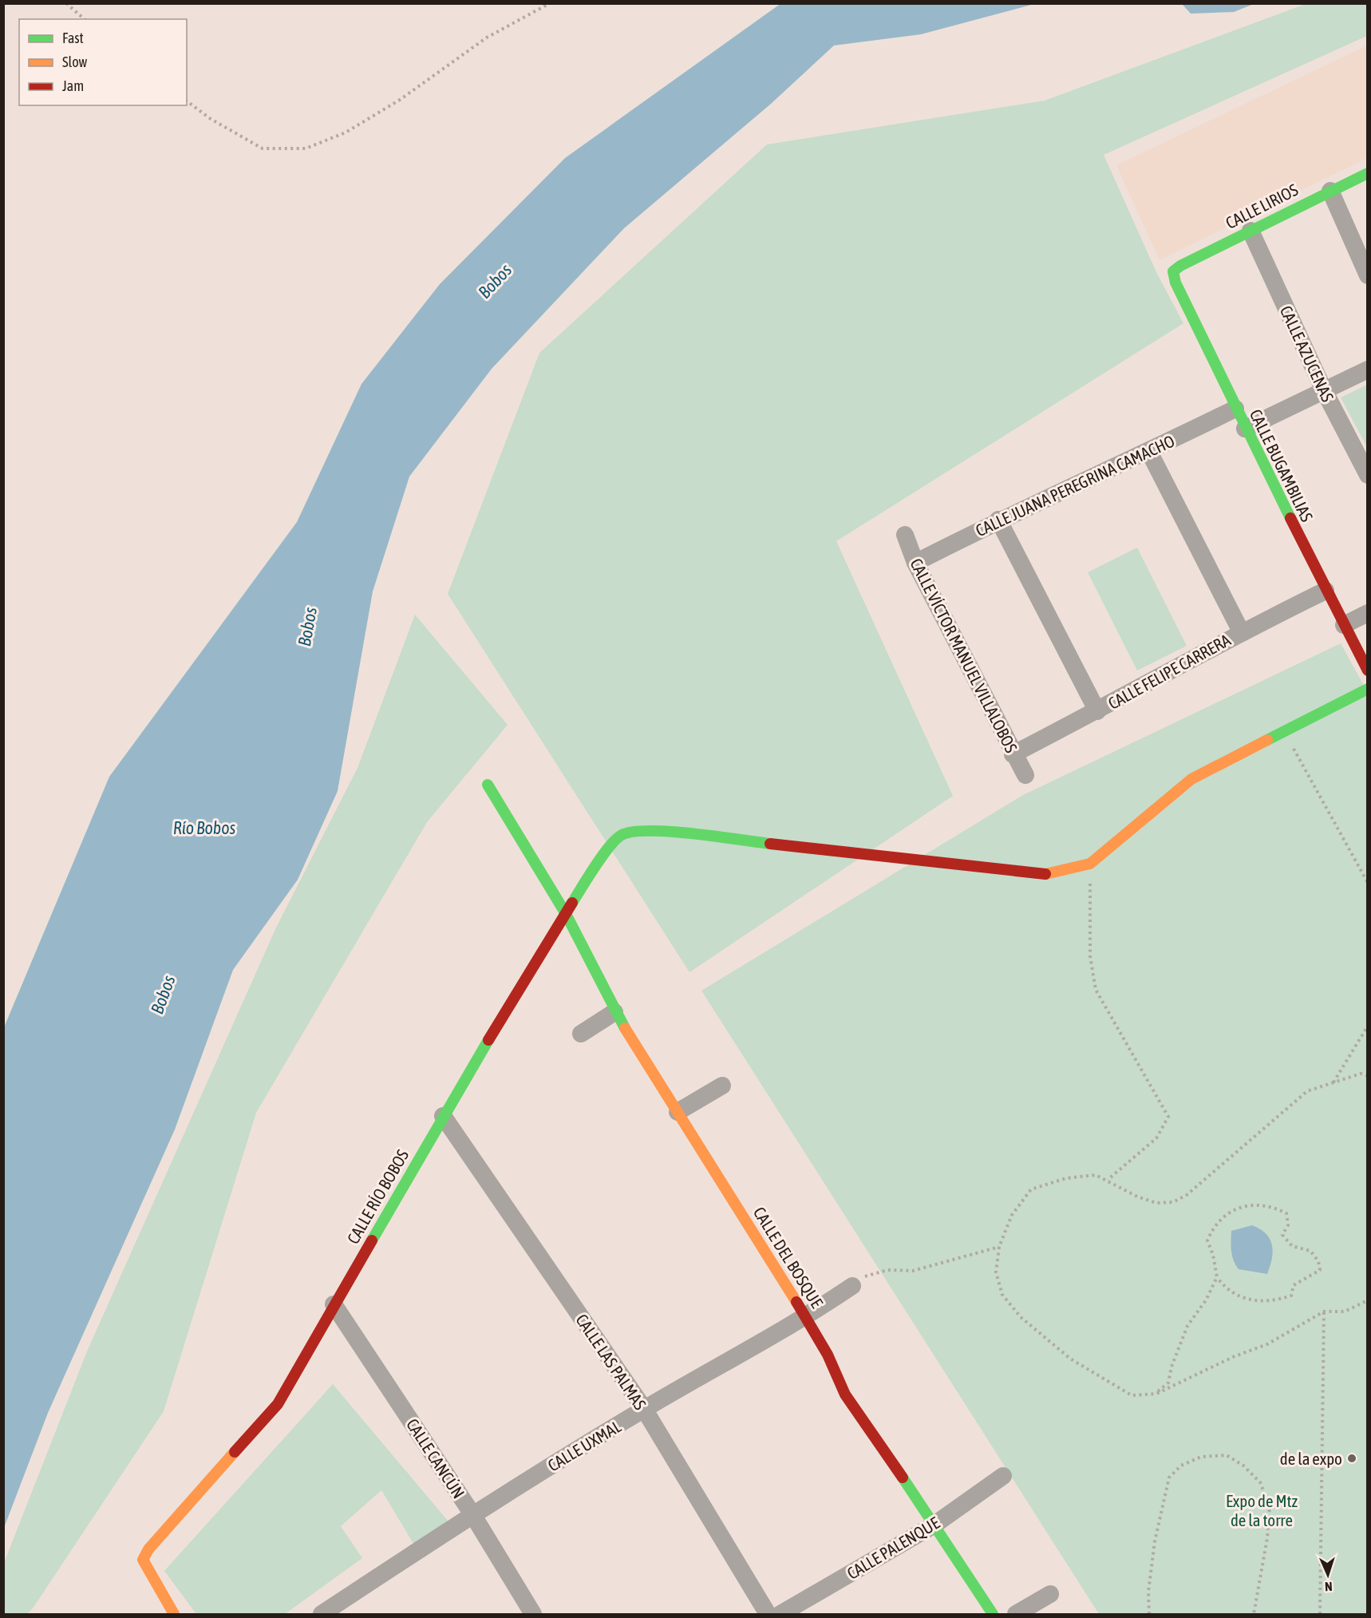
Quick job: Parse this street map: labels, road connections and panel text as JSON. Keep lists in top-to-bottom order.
{
  "streets": {
    "street": [
      "CALLE LIRIOS",
      "CALLE AZUCENAS",
      "CALLE BUGAMBILIAS",
      "CALLE JUANA PEREGRINA CAMACHO",
      "CALLE VÍCTOR MANUEL VILLALOBOS",
      "CALLE FELIPE CARRERA",
      "CALLE RÍO BOBOS",
      "CALLE DEL BOSQUE",
      "CALLE LAS PALMAS",
      "CALLE UXMAL",
      "CALLE CANCÚN",
      "CALLE PALENQUE"
    ]
  },
  "crossings": [
    ["CALLE LIRIOS", "CALLE AZUCENAS"],
    ["CALLE LIRIOS", "CALLE BUGAMBILIAS"],
    ["CALLE BUGAMBILIAS", "CALLE JUANA PEREGRINA CAMACHO"],
    ["CALLE BUGAMBILIAS", "CALLE FELIPE CARRERA"],
    ["CALLE JUANA PEREGRINA CAMACHO", "CALLE VÍCTOR MANUEL VILLALOBOS"],
    ["CALLE VÍCTOR MANUEL VILLALOBOS", "CALLE FELIPE CARRERA"],
    ["CALLE RÍO BOBOS", "CALLE DEL BOSQUE"],
    ["CALLE RÍO BOBOS", "CALLE LAS PALMAS"],
    ["CALLE RÍO BOBOS", "CALLE CANCÚN"],
    ["CALLE DEL BOSQUE", "CALLE UXMAL"],
    ["CALLE DEL BOSQUE", "CALLE PALENQUE"],
    ["CALLE LAS PALMAS", "CALLE UXMAL"],
    ["CALLE UXMAL", "CALLE CANCÚN"]
  ],
  "water": ["Bobos", "Río Bobos"],
  "parks": ["Expo de Mtz de la torre"],
  "places": ["de la expo"],
  "legend": ["Fast", "Slow", "Jam"],
  "north": "bottom"
}
